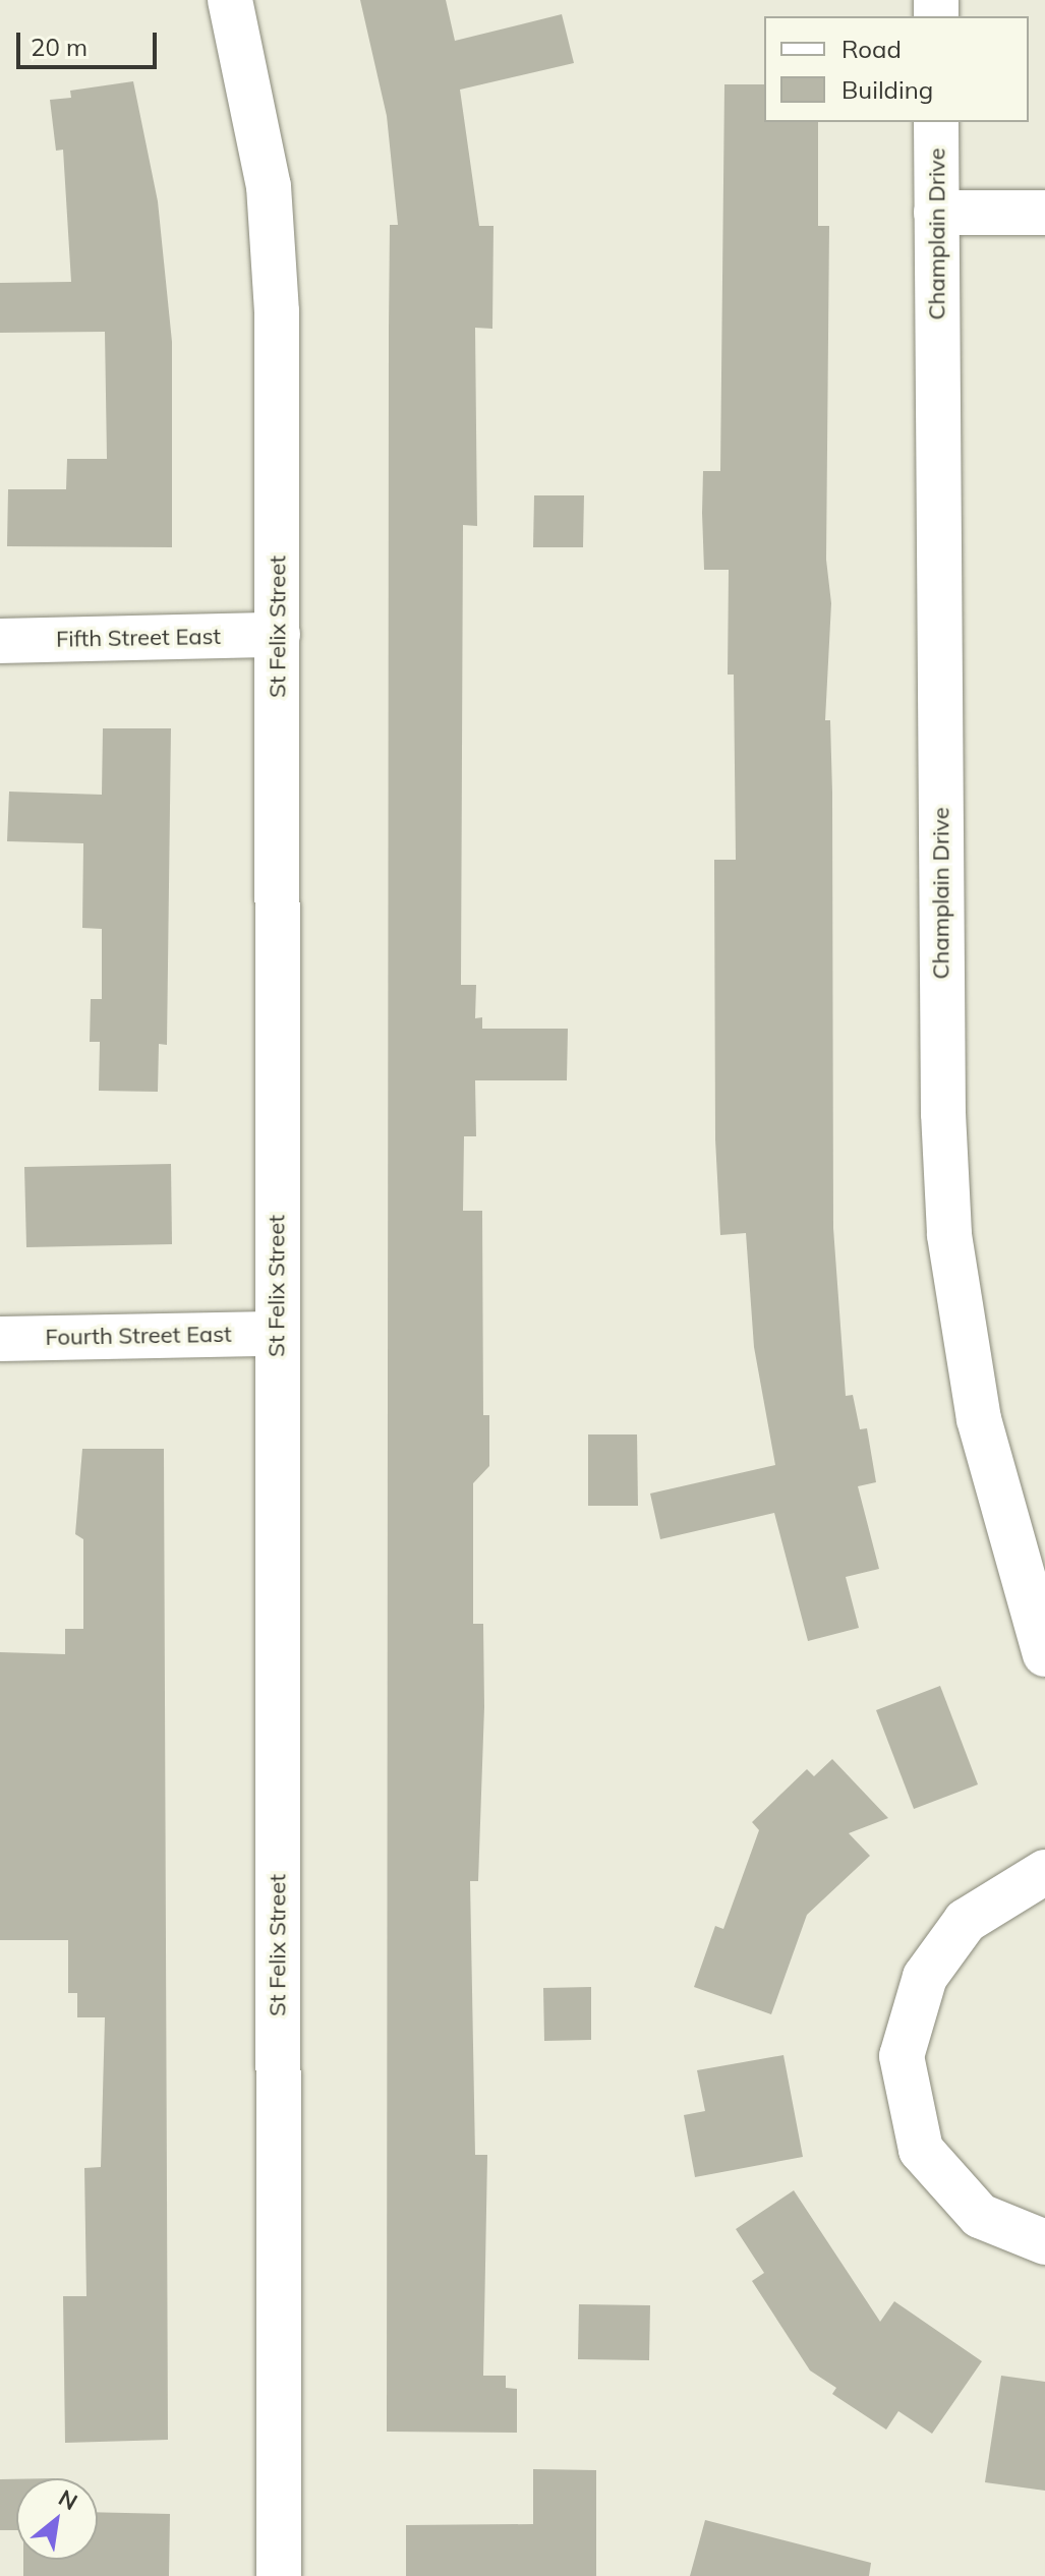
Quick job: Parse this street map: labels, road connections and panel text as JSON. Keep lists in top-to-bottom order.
{
  "streets": {
    "street": [
      "Champlain Drive",
      "St Felix Street",
      "Fifth Street East",
      "Fourth Street East"
    ]
  },
  "crossings": [
    ["St Felix Street", "Fifth Street East"],
    ["St Felix Street", "Fourth Street East"]
  ],
  "legend": ["Road", "Building"],
  "scale_bar": "20 m",
  "north": "top right"
}
